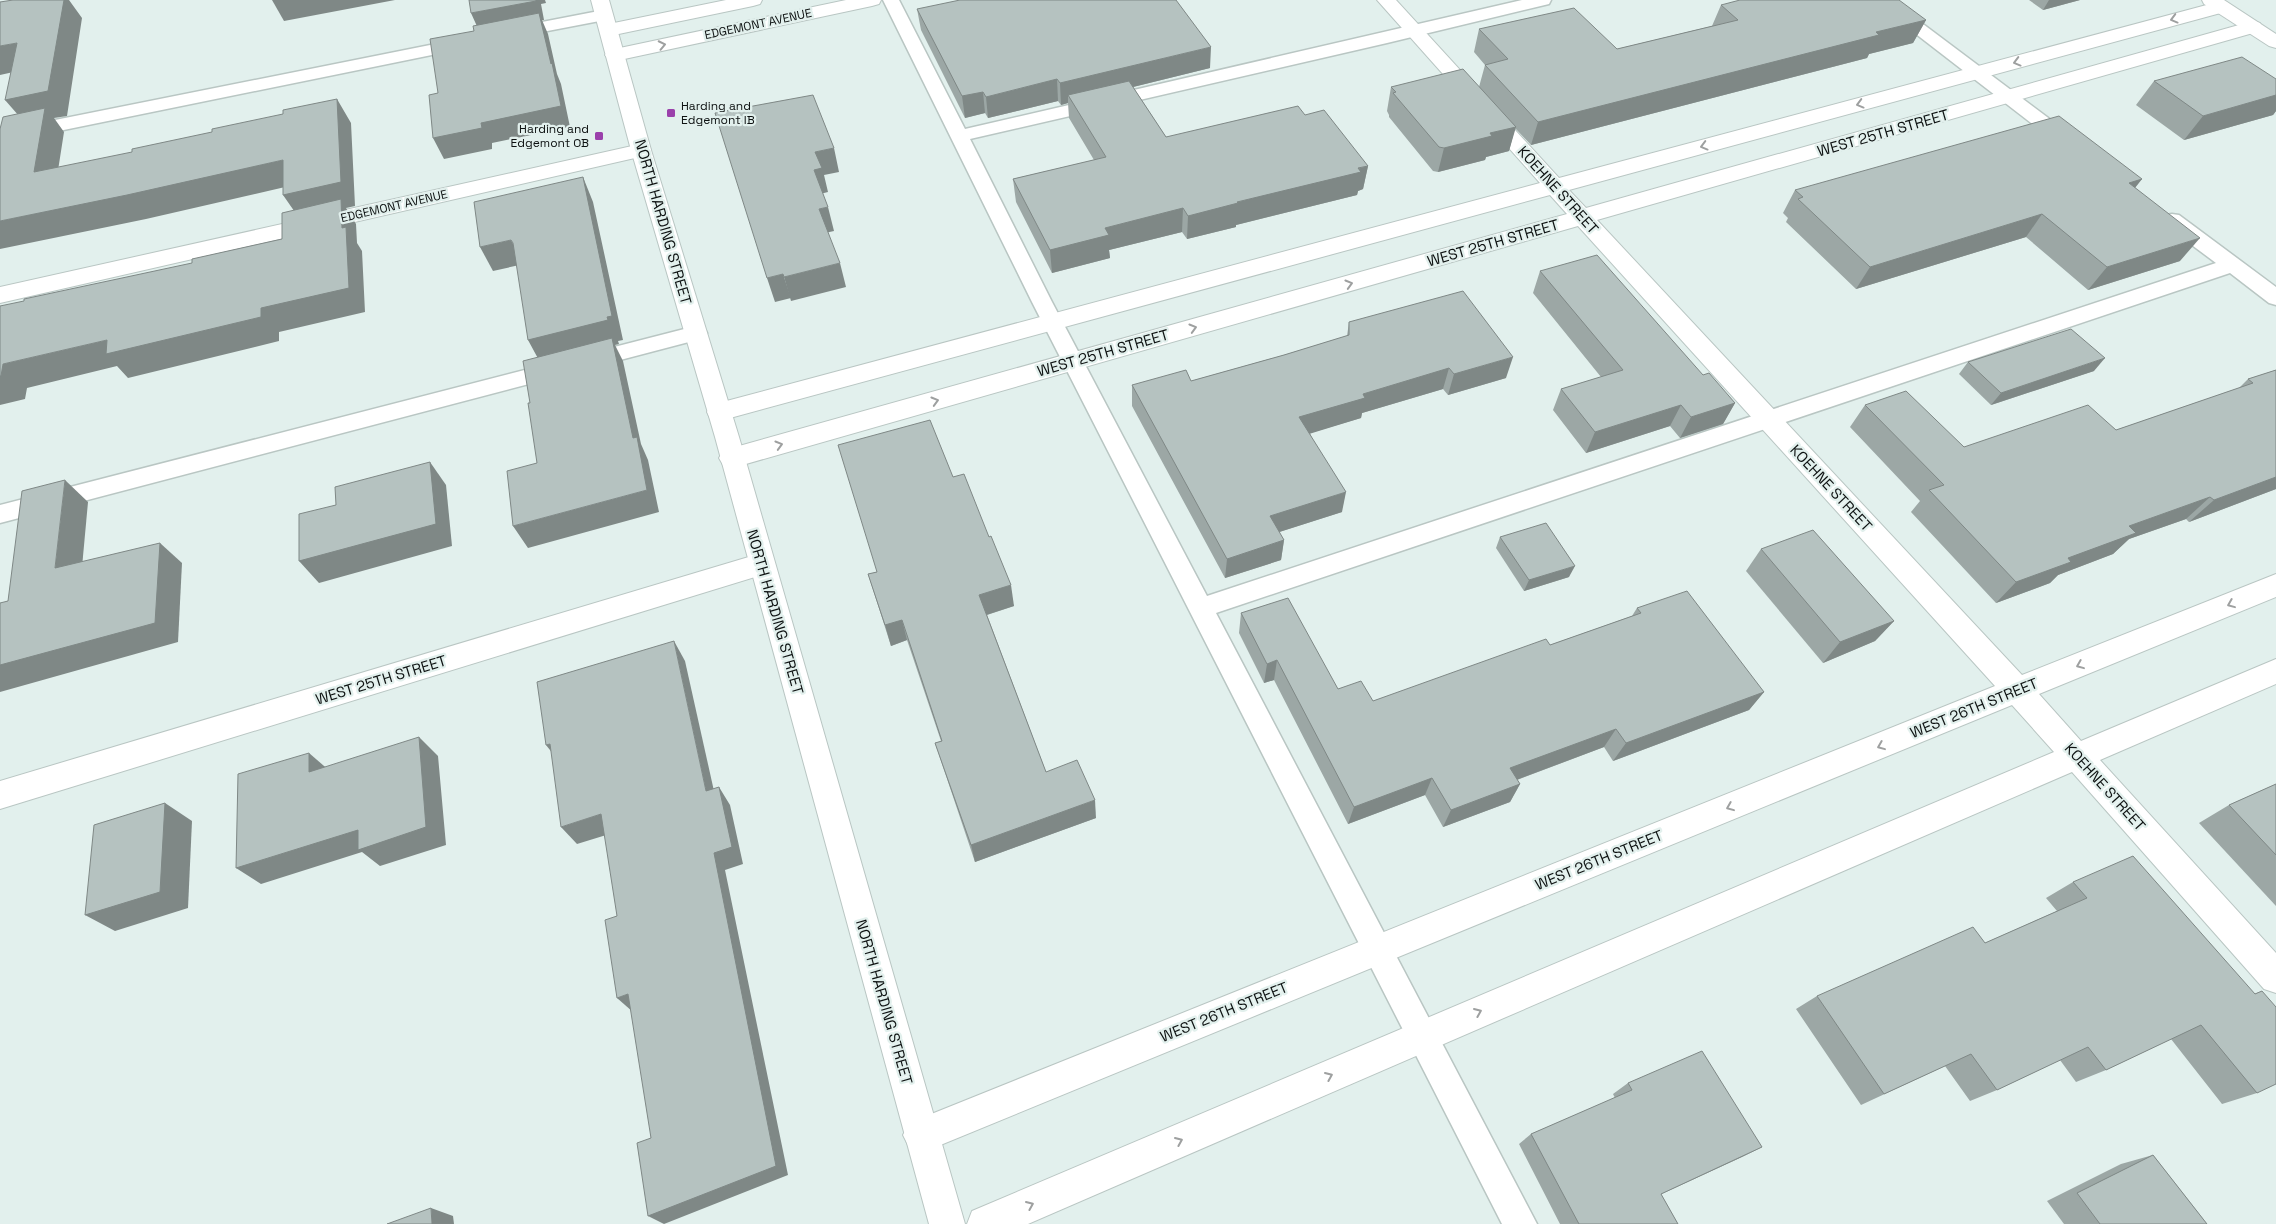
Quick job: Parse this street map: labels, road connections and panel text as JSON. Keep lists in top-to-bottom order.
{
  "streets": {
    "street": [
      "EDGEMONT AVENUE",
      "WEST 25TH STREET",
      "KOEHNE STREET",
      "NORTH HARDING STREET",
      "WEST 26TH STREET"
    ]
  },
  "crossings": [
    ["EDGEMONT AVENUE", "NORTH HARDING STREET"],
    ["WEST 25TH STREET", "KOEHNE STREET"],
    ["WEST 25TH STREET", "NORTH HARDING STREET"],
    ["KOEHNE STREET", "WEST 26TH STREET"],
    ["NORTH HARDING STREET", "WEST 26TH STREET"]
  ],
  "places": {
    "transit": ["Harding and Edgemont IB", "Harding and Edgemont OB"]
  }
}
